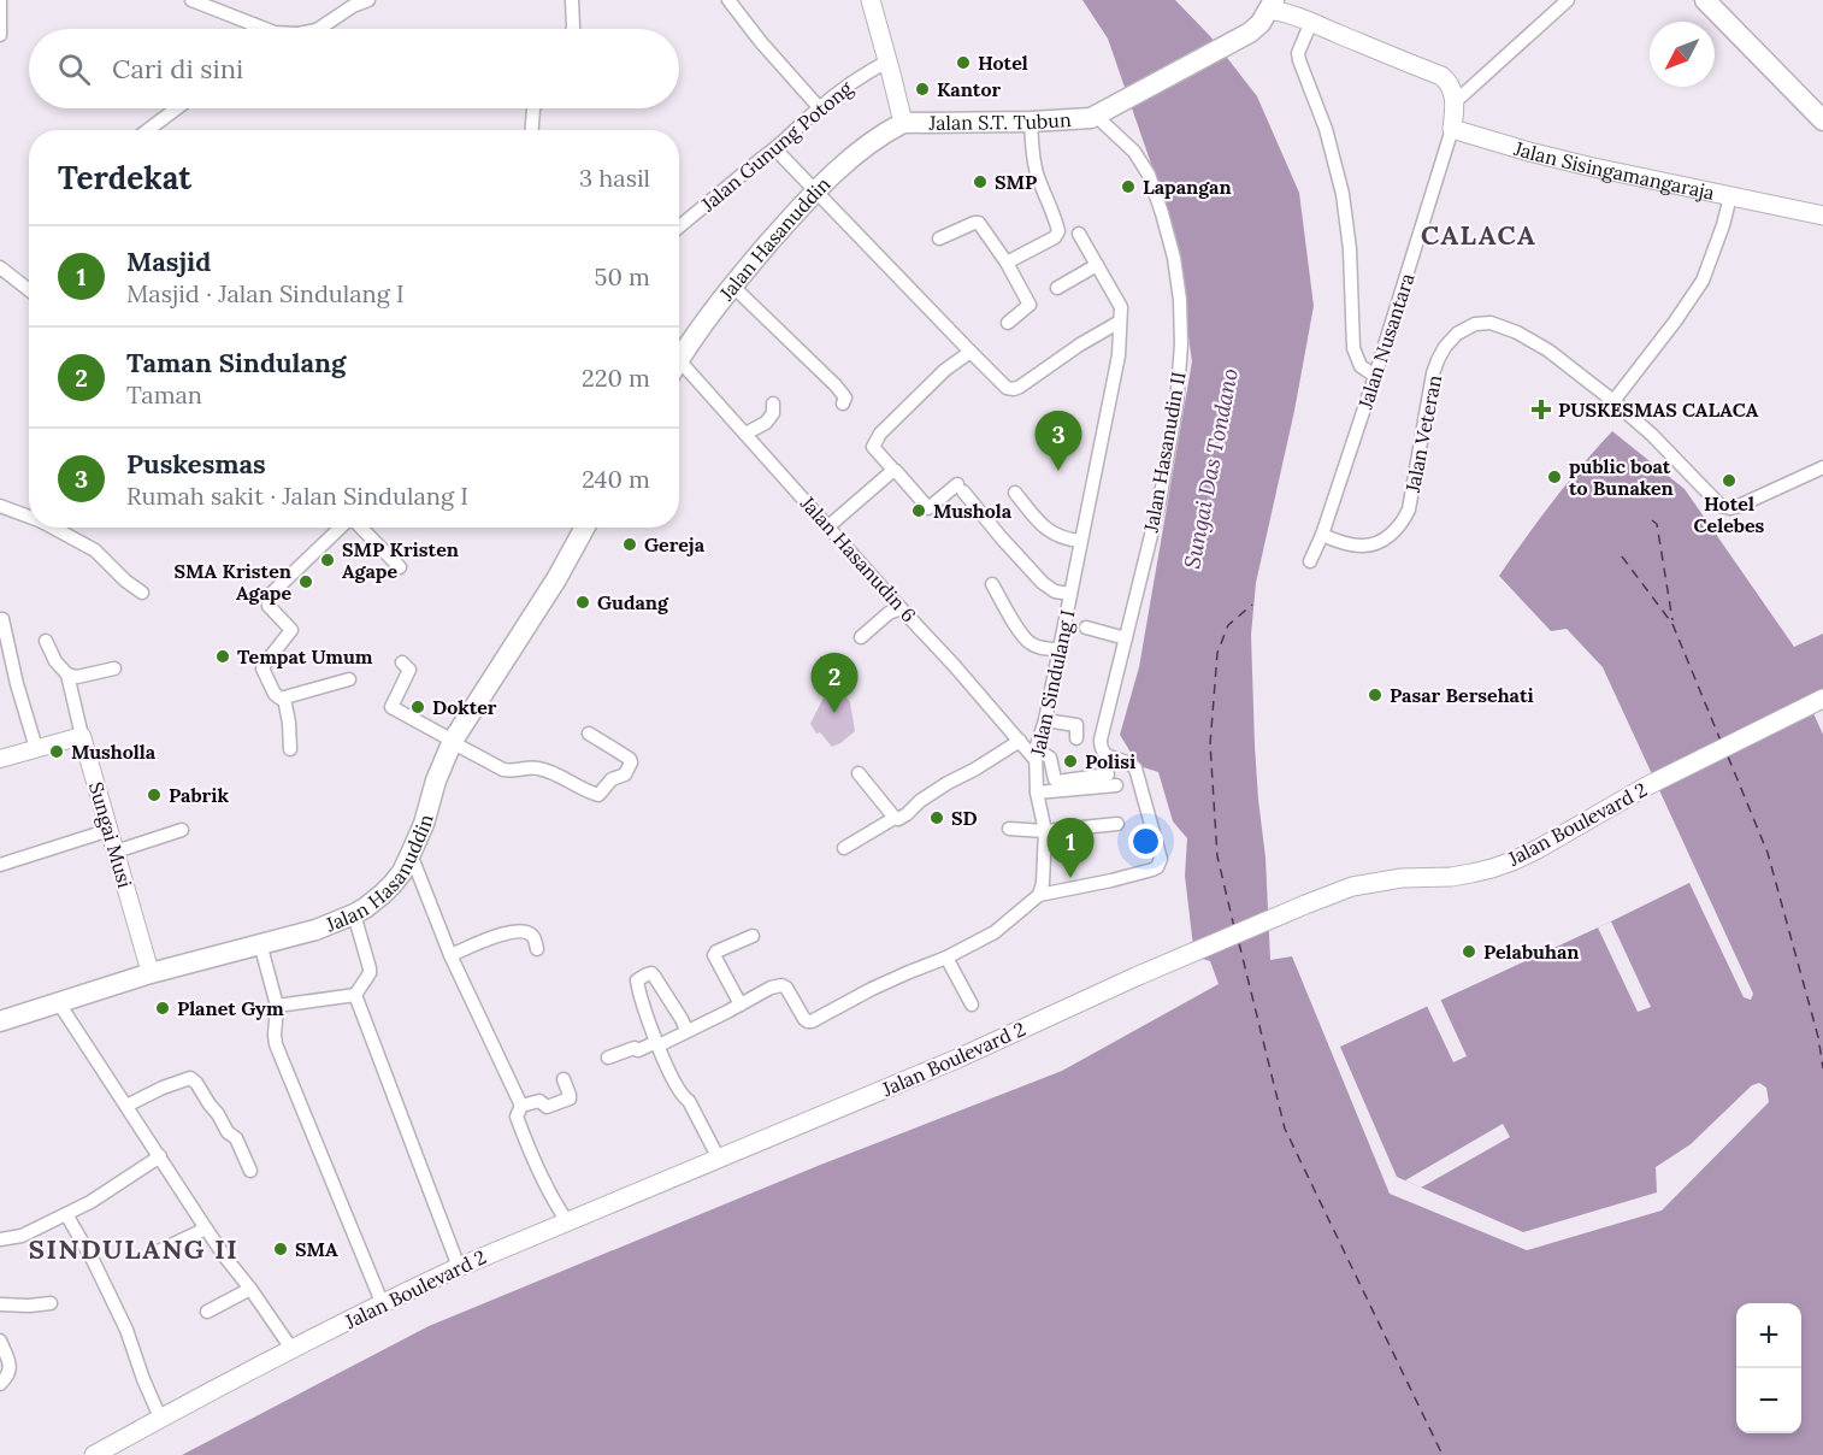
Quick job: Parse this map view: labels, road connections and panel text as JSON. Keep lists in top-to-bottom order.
{
  "streets": {
    "highway": ["Jalan S.T. Tubun", "Jalan Hasanuddin"],
    "main road": ["Jalan Sisingamangaraja", "Jalan Boulevard 2"],
    "street": [
      "Jalan Gunung Potong",
      "Jalan Nusantara",
      "Jalan Veteran",
      "Jalan Hasanudin II",
      "Jalan Hasanudin 6",
      "Jalan Sindulang I",
      "Sungai Musi"
    ]
  },
  "crossings": [
    ["Jalan S.T. Tubun", "Jalan Hasanuddin"],
    ["Jalan S.T. Tubun", "Jalan Hasanudin II"],
    ["Jalan Sisingamangaraja", "Jalan Nusantara"],
    ["Jalan Hasanuddin", "Sungai Musi"],
    ["Jalan Nusantara", "Jalan Veteran"],
    ["Jalan Hasanudin II", "Jalan Sindulang I"],
    ["Jalan Hasanudin 6", "Jalan Sindulang I"]
  ],
  "districts": ["CALACA", "SINDULANG II"],
  "water": ["Sungai Das Tondano"],
  "places": {
    "other": [
      "Hotel",
      "Kantor",
      "SMP",
      "Lapangan",
      "public boat to Bunaken",
      "Hotel Celebes",
      "Mushola",
      "Gereja",
      "SMP Kristen Agape",
      "SMA Kristen Agape",
      "Gudang",
      "Tempat Umum",
      "Pasar Bersehati",
      "Dokter",
      "Musholla",
      "Polisi",
      "Pabrik",
      "SD",
      "Pelabuhan",
      "Planet Gym",
      "SMA"
    ],
    "health": ["PUSKESMAS CALACA"]
  },
  "north": "bottom left",
  "page": {
    "search": "Cari di sini",
    "heading": ["Terdekat", "3 hasil"],
    "list": [
      {
        "mark": "1",
        "name": "Masjid",
        "note": "Masjid · Jalan Sindulang I",
        "value": "50 m"
      },
      {
        "mark": "2",
        "name": "Taman Sindulang",
        "note": "Taman",
        "value": "220 m"
      },
      {
        "mark": "3",
        "name": "Puskesmas",
        "note": "Rumah sakit · Jalan Sindulang I",
        "value": "240 m"
      }
    ],
    "pins": ["3", "2", "1"],
    "map_buttons": ["+", "−"]
  }
}
